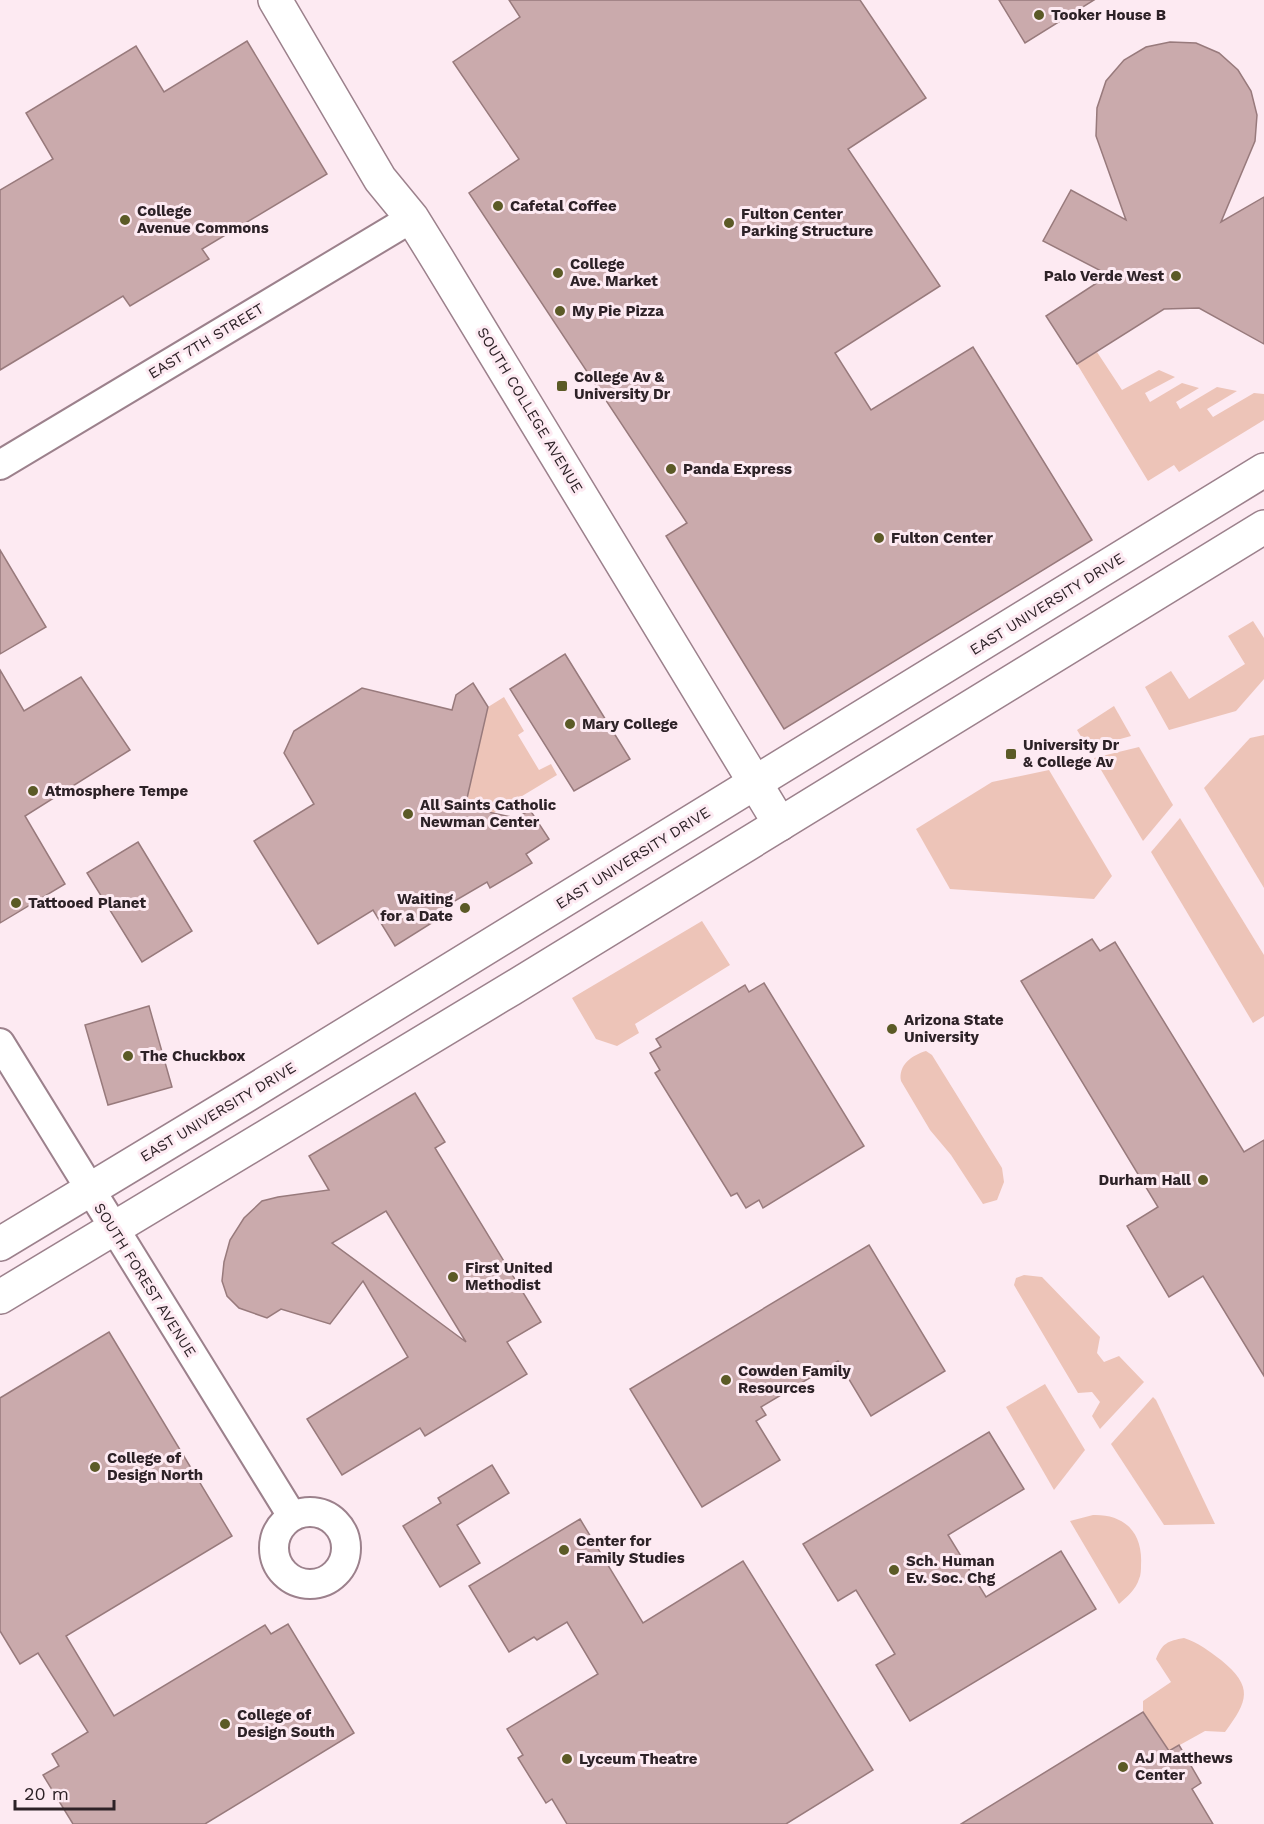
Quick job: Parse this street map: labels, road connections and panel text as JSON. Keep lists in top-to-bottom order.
{
  "streets": {
    "main road": ["SOUTH COLLEGE AVENUE", "EAST UNIVERSITY DRIVE"],
    "street": ["EAST 7TH STREET", "SOUTH FOREST AVENUE"]
  },
  "crossings": [
    ["EAST 7TH STREET", "SOUTH COLLEGE AVENUE"],
    ["SOUTH COLLEGE AVENUE", "EAST UNIVERSITY DRIVE"],
    ["EAST UNIVERSITY DRIVE", "SOUTH FOREST AVENUE"]
  ],
  "places": {
    "other": [
      "Tooker House B",
      "Cafetal Coffee",
      "College Avenue Commons",
      "Fulton Center Parking Structure",
      "College Ave. Market",
      "Palo Verde West",
      "My Pie Pizza",
      "Panda Express",
      "Fulton Center",
      "Mary College",
      "Atmosphere Tempe",
      "All Saints Catholic Newman Center",
      "Tattooed Planet",
      "Waiting for a Date",
      "Arizona State University",
      "The Chuckbox",
      "Durham Hall",
      "First United Methodist",
      "Cowden Family Resources",
      "College of Design North",
      "Center for Family Studies",
      "Sch. Human Ev. Soc. Chg",
      "College of Design South",
      "Lyceum Theatre",
      "AJ Matthews Center"
    ],
    "transit": ["College Av & University Dr", "University Dr & College Av"]
  },
  "scale_bar": "20 m"
}
